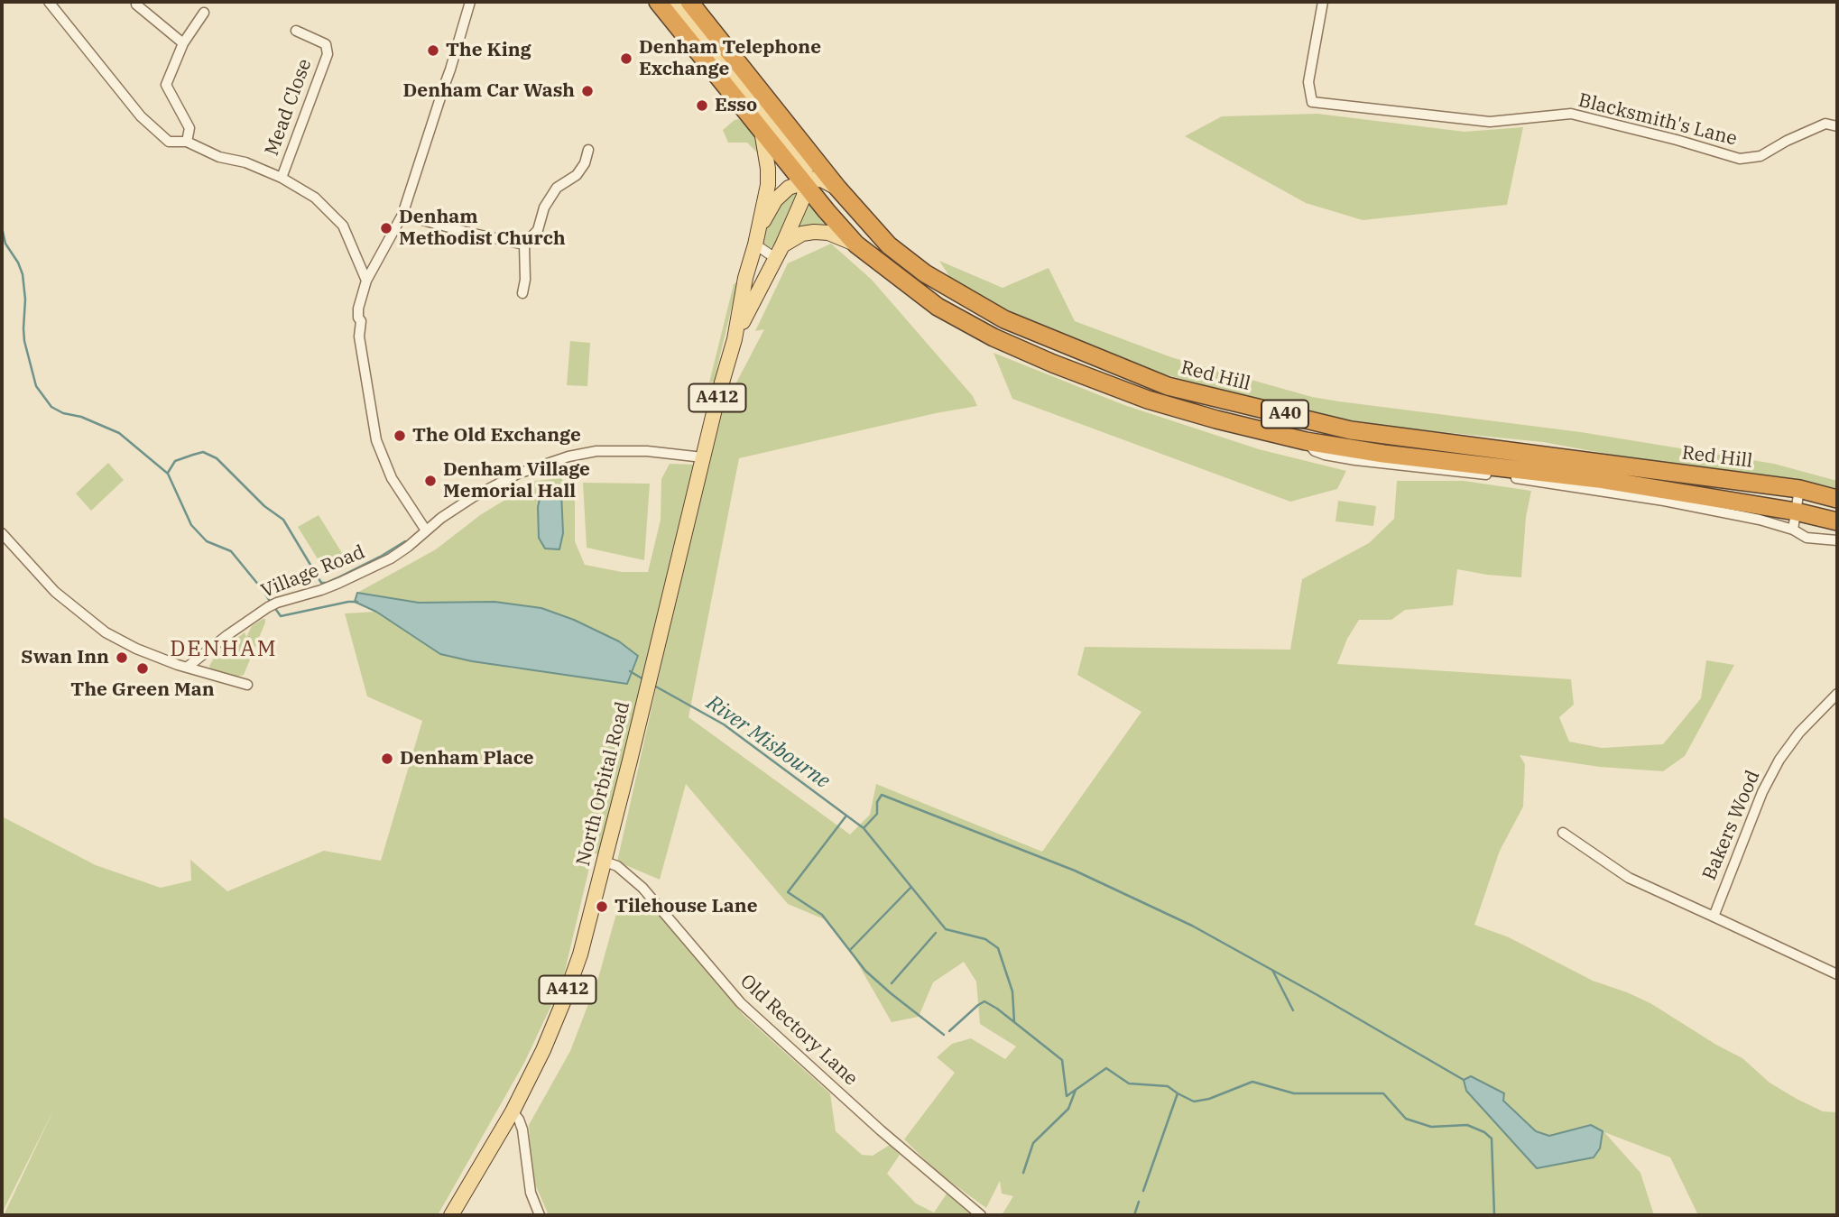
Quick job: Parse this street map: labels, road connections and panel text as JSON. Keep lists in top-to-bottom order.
{
  "streets": {
    "highway": ["Red Hill", "A40"],
    "main road": ["A412", "North Orbital Road"],
    "street": [
      "Mead Close",
      "Blacksmith's Lane",
      "Village Road",
      "Bakers Wood",
      "Old Rectory Lane"
    ]
  },
  "crossings": [
    ["Red Hill", "A40"],
    ["Red Hill", "North Orbital Road"],
    ["A40", "North Orbital Road"],
    ["Village Road", "North Orbital Road"],
    ["North Orbital Road", "Old Rectory Lane"]
  ],
  "districts": ["DENHAM"],
  "water": ["River Misbourne"],
  "places": [
    "The King",
    "Denham Telephone Exchange",
    "Denham Car Wash",
    "Esso",
    "Denham Methodist Church",
    "The Old Exchange",
    "Denham Village Memorial Hall",
    "Swan Inn",
    "The Green Man",
    "Denham Place",
    "Tilehouse Lane"
  ]
}
